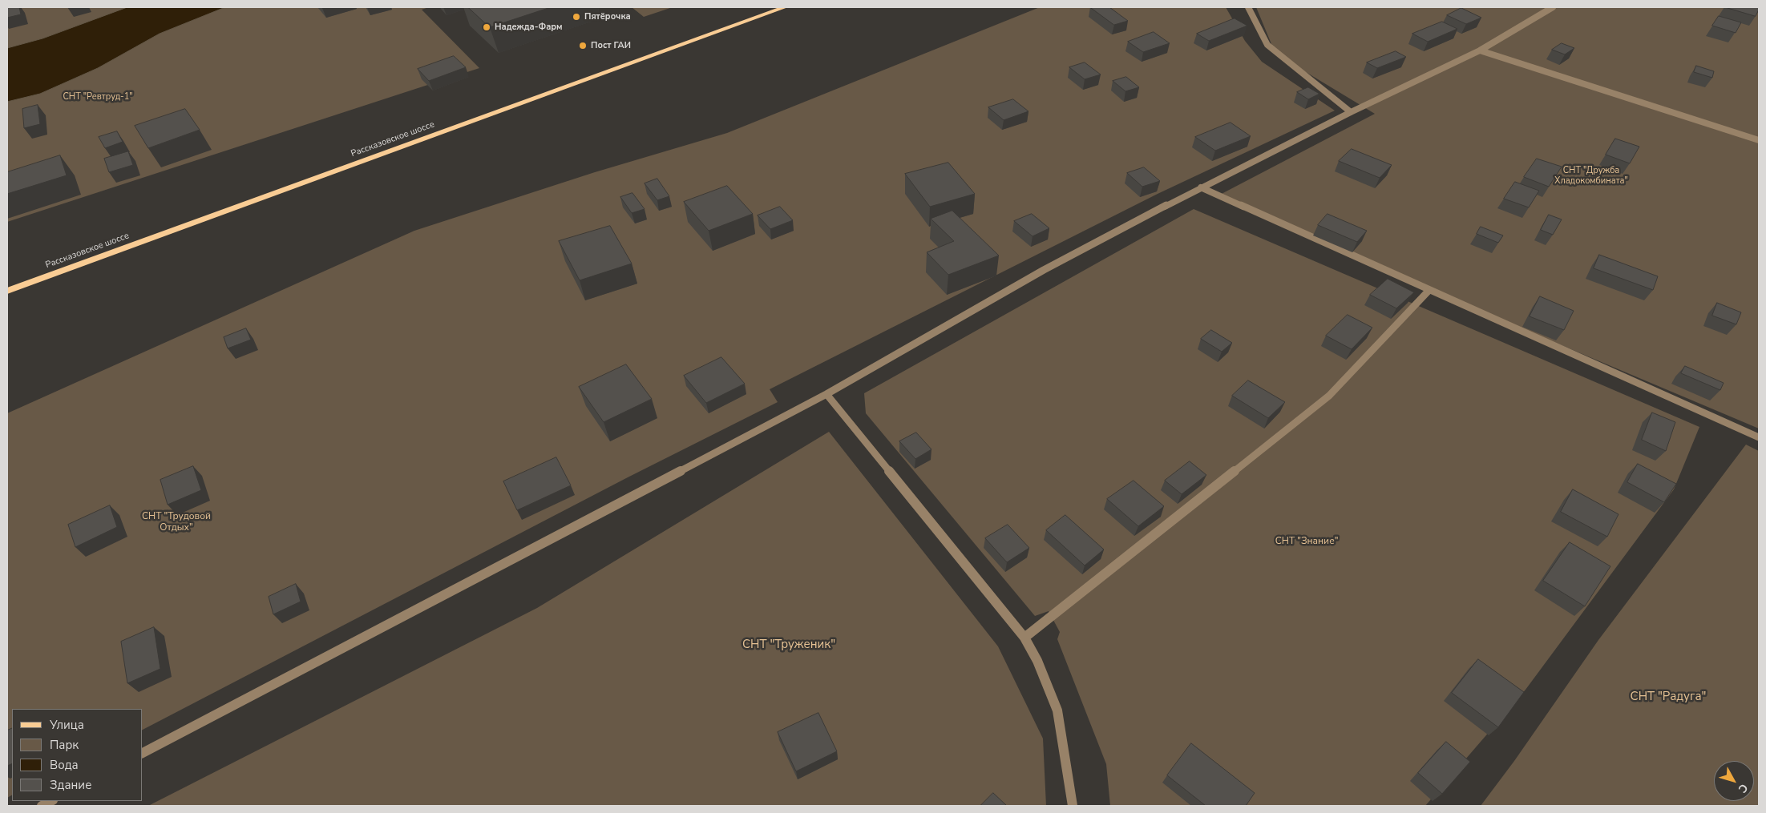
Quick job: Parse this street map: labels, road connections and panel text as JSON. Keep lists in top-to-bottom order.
{
  "streets": {
    "main road": ["Рассказовское шоссе"]
  },
  "parks": [
    "СНТ \"Ревтруд-1\"",
    "СНТ \"Дружба Хладокомбината\"",
    "СНТ \"Трудовой Отдых\"",
    "СНТ \"Знание\"",
    "СНТ \"Труженик\"",
    "СНТ \"Радуга\""
  ],
  "places": ["Пятёрочка", "Надежда-Фарм", "Пост ГАИ"],
  "legend": [
    "Улица",
    "Парк",
    "Вода",
    "Здание"
  ],
  "north": "bottom right"
}
